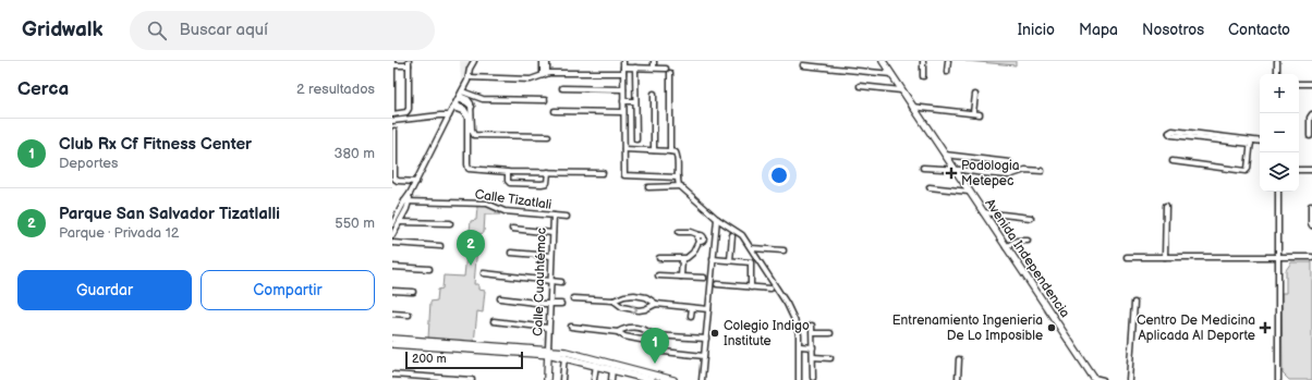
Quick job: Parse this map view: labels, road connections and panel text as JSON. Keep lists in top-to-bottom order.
{
  "streets": {
    "street": ["Calle Tizatlali", "Avenida Independencia", "Calle Cuauhtémoc"]
  },
  "crossings": [
    ["Calle Tizatlali", "Calle Cuauhtémoc"]
  ],
  "places": {
    "health": ["Podologia Metepec", "Centro De Medicina Aplicada Al Deporte"],
    "other": ["Entrenamiento Ingenieria De Lo Imposible", "Colegio Indigo Institute"]
  },
  "scale_bar": "200 m",
  "page": {
    "header": "Gridwalk",
    "search": "Buscar aquí",
    "nav": [
      "Inicio",
      "Mapa",
      "Nosotros",
      "Contacto"
    ],
    "heading": ["Cerca", "2 resultados"],
    "map_buttons": ["+", "−"],
    "list": [
      {
        "mark": "1",
        "name": "Club Rx Cf Fitness Center",
        "note": "Deportes",
        "value": "380 m"
      },
      {
        "mark": "2",
        "name": "Parque San Salvador Tizatlalli",
        "note": "Parque · Privada 12",
        "value": "550 m"
      }
    ],
    "pins": ["2", "1"],
    "buttons": ["Guardar", "Compartir"],
    "scale": "200 m"
  }
}
